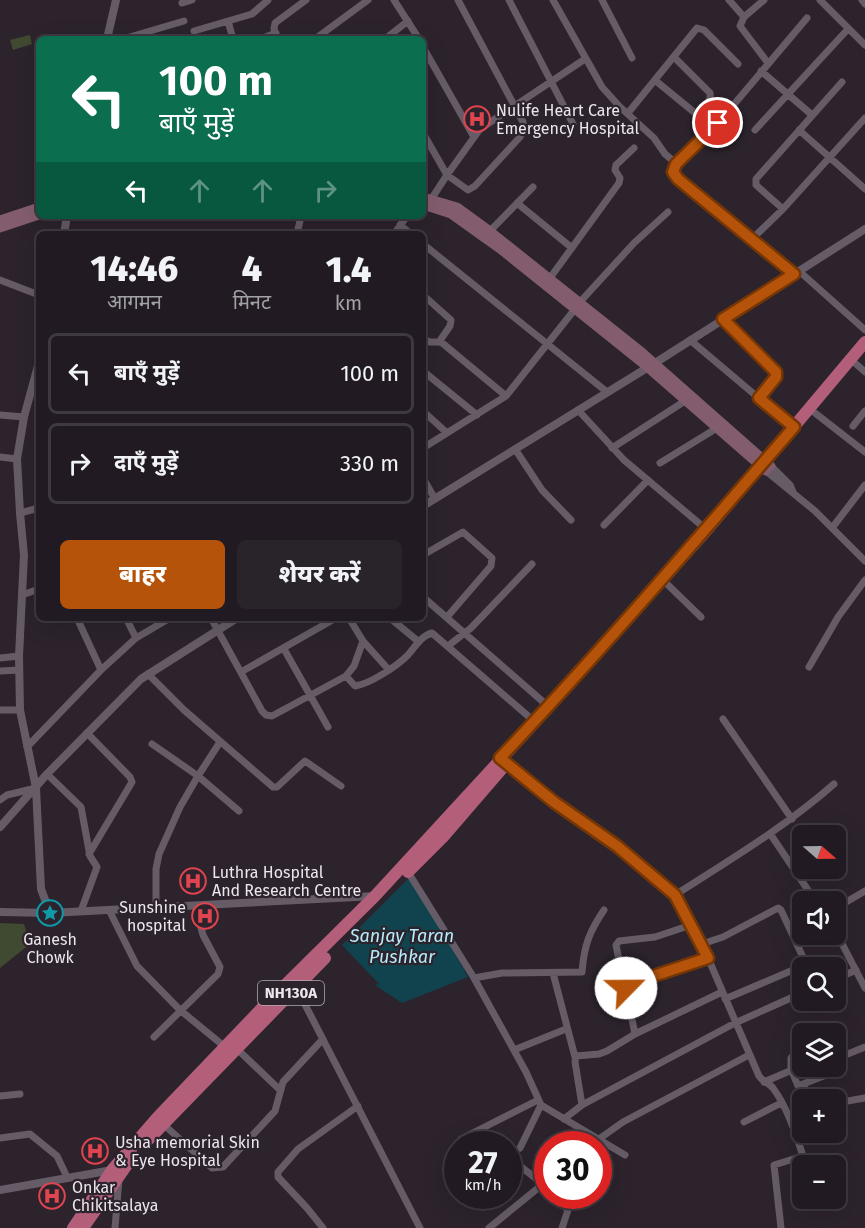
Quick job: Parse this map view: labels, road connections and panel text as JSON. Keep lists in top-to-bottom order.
{
  "streets": {
    "highway": ["NH130A"]
  },
  "water": ["Sanjay Taran Pushkar"],
  "places": {
    "hospital": [
      "Nulife Heart Care Emergency Hospital",
      "Luthra Hospital And Research Centre",
      "Sunshine hospital",
      "Usha memorial Skin & Eye Hospital",
      "Onkar Chikitsalaya"
    ],
    "place": ["Ganesh Chowk"]
  },
  "north": "right",
  "page": {
    "turn": ["100 m", "बाएँ मुड़ें"],
    "eta": [
      "14:46",
      "आगमन",
      "4",
      "मिनट",
      "1.4",
      "km"
    ],
    "list": [
      {
        "name": "बाएँ मुड़ें",
        "value": "100 m"
      },
      {
        "name": "दाएँ मुड़ें",
        "value": "330 m"
      }
    ],
    "buttons": ["बाहर", "शेयर करें"],
    "map_buttons": ["+", "−"],
    "speed": "27 km/h",
    "limit": "30"
  }
}
